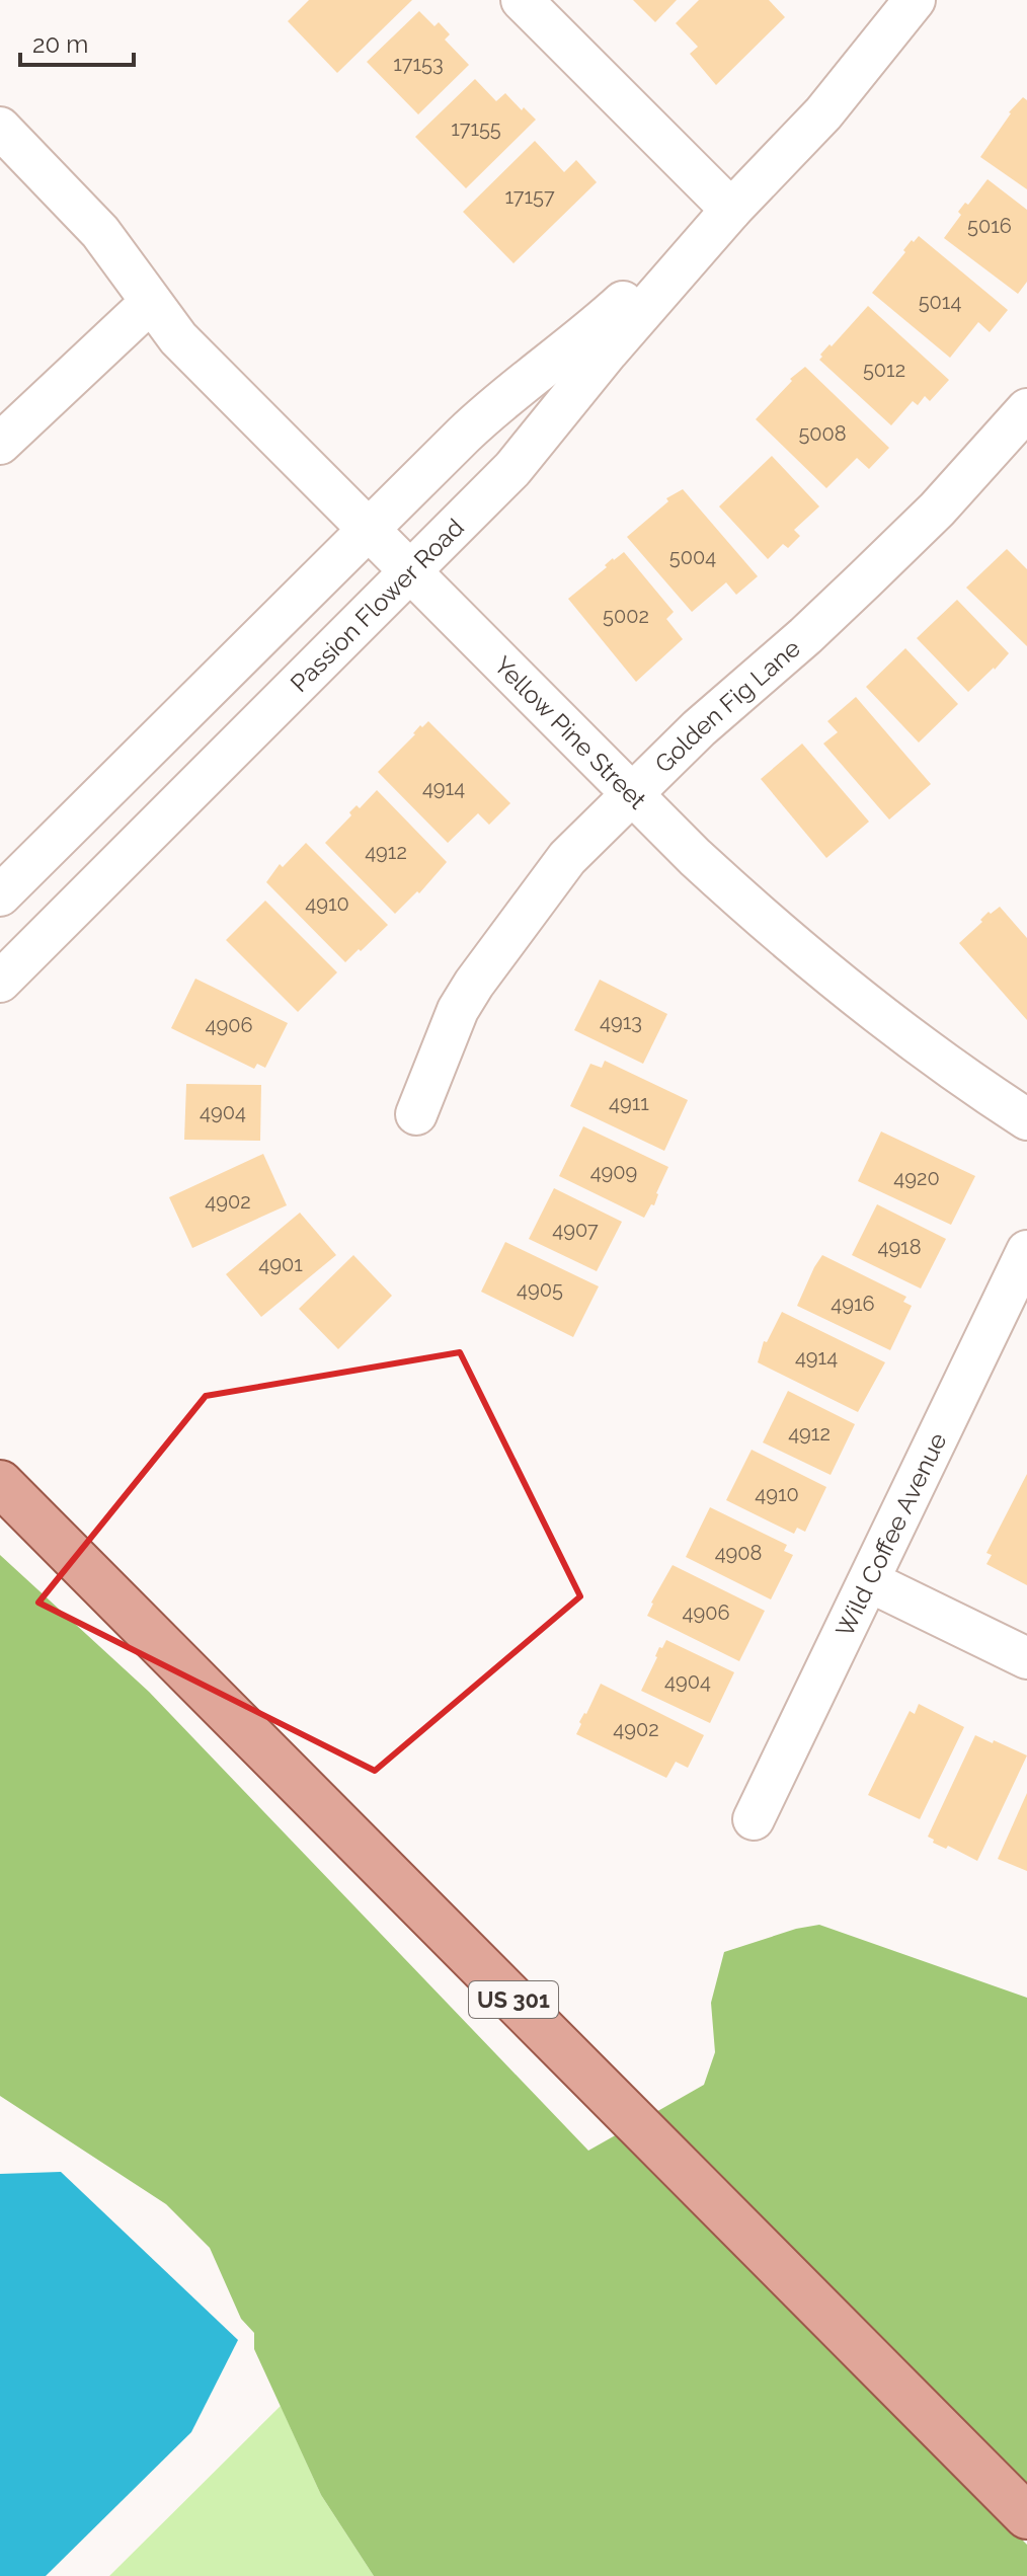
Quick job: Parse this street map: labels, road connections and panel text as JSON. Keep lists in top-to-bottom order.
{
  "streets": {
    "main road": ["US 301"],
    "street": [
      "Passion Flower Road",
      "Golden Fig Lane",
      "Yellow Pine Street",
      "Wild Coffee Avenue"
    ]
  },
  "crossings": [
    ["Passion Flower Road", "Yellow Pine Street"],
    ["Golden Fig Lane", "Yellow Pine Street"]
  ],
  "house_numbers": [
    "17153",
    "17155",
    "17157",
    "5016",
    "5014",
    "5012",
    "5008",
    "5004",
    "5002",
    "4914",
    "4912",
    "4910",
    "4913",
    "4906",
    "4911",
    "4904",
    "4909",
    "4920",
    "4902",
    "4907",
    "4918",
    "4901",
    "4905",
    "4916",
    "4914",
    "4912",
    "4910",
    "4908",
    "4906",
    "4904",
    "4902"
  ],
  "scale_bar": "20 m"
}
